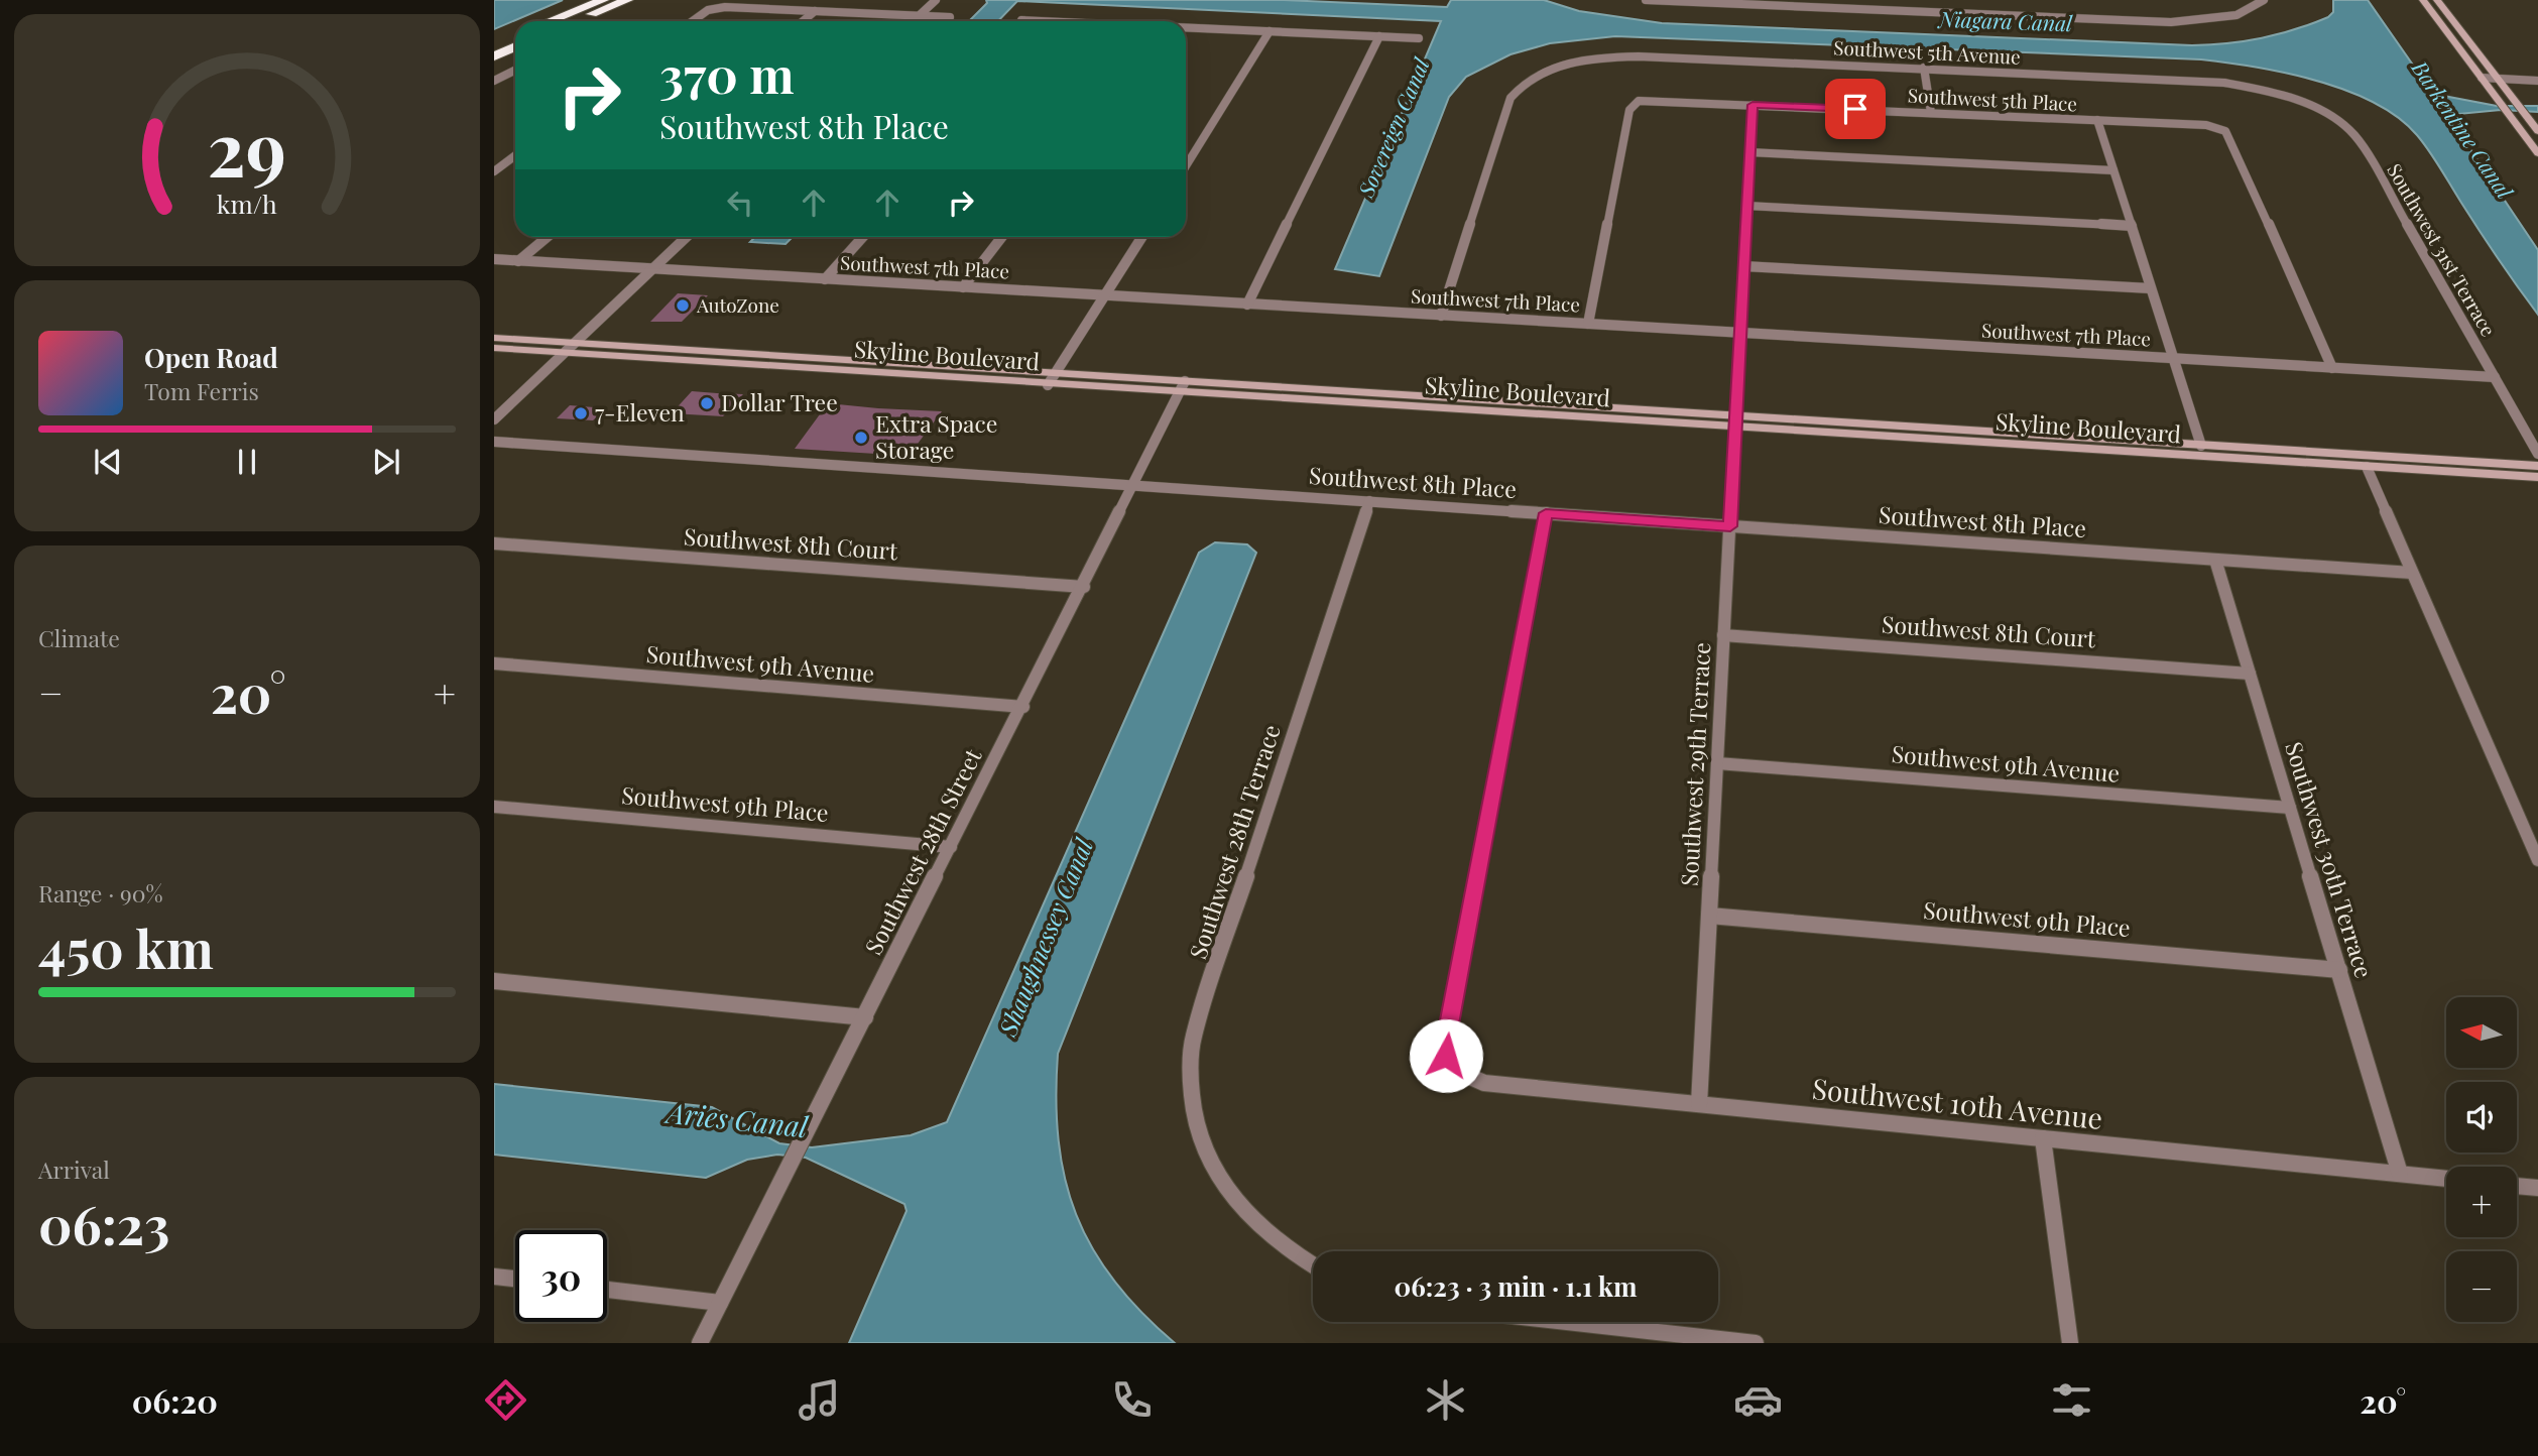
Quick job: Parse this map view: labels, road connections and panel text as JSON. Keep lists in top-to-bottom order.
{
  "streets": {
    "street": [
      "Southwest 5th Avenue",
      "Southwest 5th Place",
      "Southwest 31st Terrace",
      "Southwest 7th Place",
      "Skyline Boulevard",
      "Southwest 8th Place",
      "Southwest 8th Court",
      "Southwest 9th Avenue",
      "Southwest 29th Terrace",
      "Southwest 9th Place",
      "Southwest 28th Terrace",
      "Southwest 28th Street",
      "Southwest 30th Terrace",
      "Southwest 10th Avenue"
    ]
  },
  "crossings": [
    ["Southwest 5th Avenue", "Southwest 31st Terrace"],
    ["Southwest 5th Avenue", "Southwest 7th Place"],
    ["Southwest 5th Place", "Southwest 7th Place"],
    ["Southwest 5th Place", "Southwest 29th Terrace"],
    ["Southwest 31st Terrace", "Southwest 7th Place"],
    ["Southwest 7th Place", "Southwest 29th Terrace"],
    ["Skyline Boulevard", "Southwest 29th Terrace"],
    ["Skyline Boulevard", "Southwest 28th Street"],
    ["Southwest 8th Place", "Southwest 29th Terrace"],
    ["Southwest 8th Place", "Southwest 28th Terrace"],
    ["Southwest 8th Place", "Southwest 28th Street"],
    ["Southwest 8th Place", "Southwest 30th Terrace"],
    ["Southwest 8th Place", "Southwest 10th Avenue"],
    ["Southwest 8th Court", "Southwest 29th Terrace"],
    ["Southwest 8th Court", "Southwest 28th Street"],
    ["Southwest 8th Court", "Southwest 30th Terrace"],
    ["Southwest 9th Avenue", "Southwest 29th Terrace"],
    ["Southwest 9th Avenue", "Southwest 28th Street"],
    ["Southwest 9th Avenue", "Southwest 30th Terrace"],
    ["Southwest 29th Terrace", "Southwest 9th Place"],
    ["Southwest 29th Terrace", "Southwest 10th Avenue"],
    ["Southwest 9th Place", "Southwest 28th Street"],
    ["Southwest 9th Place", "Southwest 30th Terrace"],
    ["Southwest 30th Terrace", "Southwest 10th Avenue"]
  ],
  "water": [
    "Niagara Canal",
    "Sovereign Canal",
    "Barkentine Canal",
    "Shaughnessey Canal",
    "Aries Canal"
  ],
  "places": [
    "AutoZone",
    "Dollar Tree",
    "7-Eleven",
    "Extra Space Storage"
  ],
  "north": "left",
  "page": {
    "turn": ["370 m", "Southwest 8th Place"],
    "song": ["Open Road", "Tom Ferris"],
    "tile": [
      "Climate",
      ["Range · 90%", "450 km"],
      ["Arrival", "06:23"]
    ],
    "heat": ["−", "20°", "+"],
    "map_buttons": ["+", "−"],
    "limit": "30",
    "trip": "06:23 · 3 min · 1.1 km",
    "tabs": ["06:20", "20°"],
    "gauge": ["29", "km/h"]
  }
}
